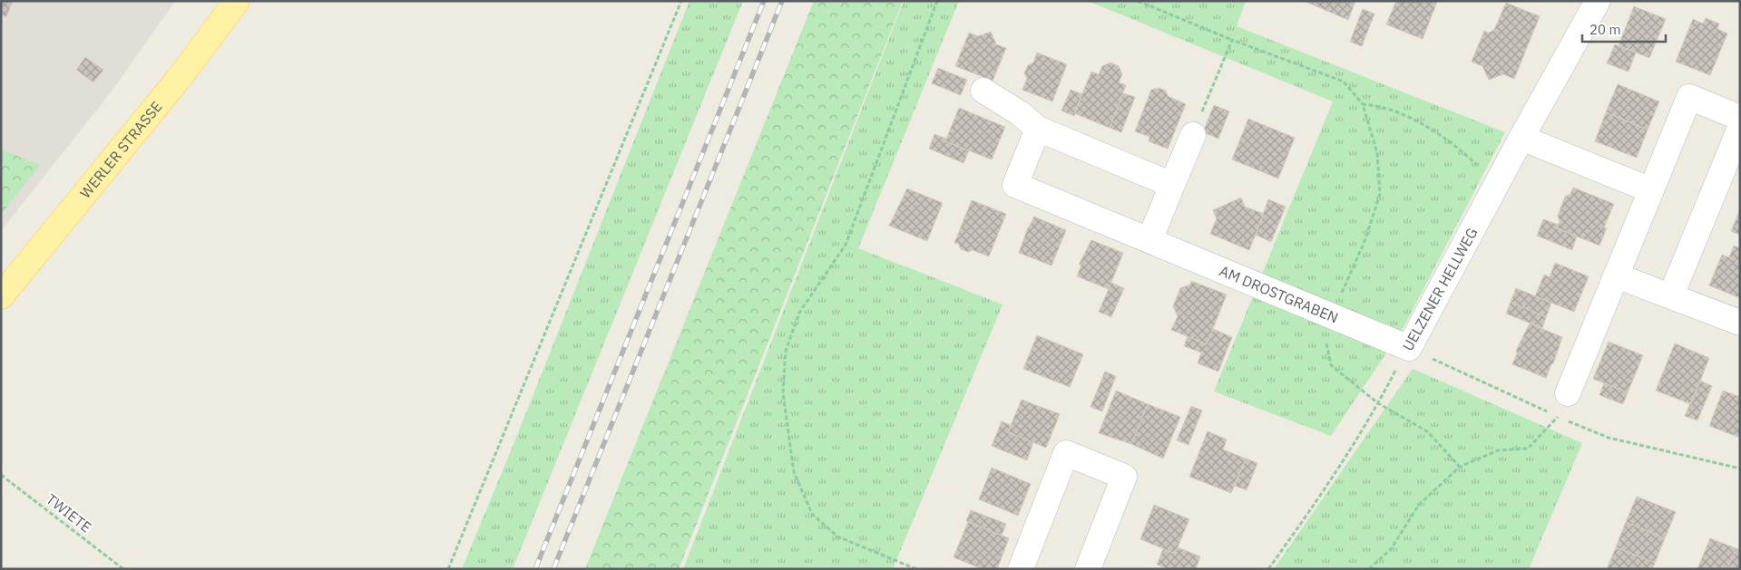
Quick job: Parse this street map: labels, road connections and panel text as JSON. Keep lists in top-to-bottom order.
{
  "streets": {
    "main road": ["WERLER STRASSE"],
    "street": ["UELZENER HELLWEG", "AM DROSTGRABEN"],
    "path": ["TWIETE"]
  },
  "crossings": [
    ["UELZENER HELLWEG", "AM DROSTGRABEN"]
  ],
  "scale_bar": "20 m"
}
